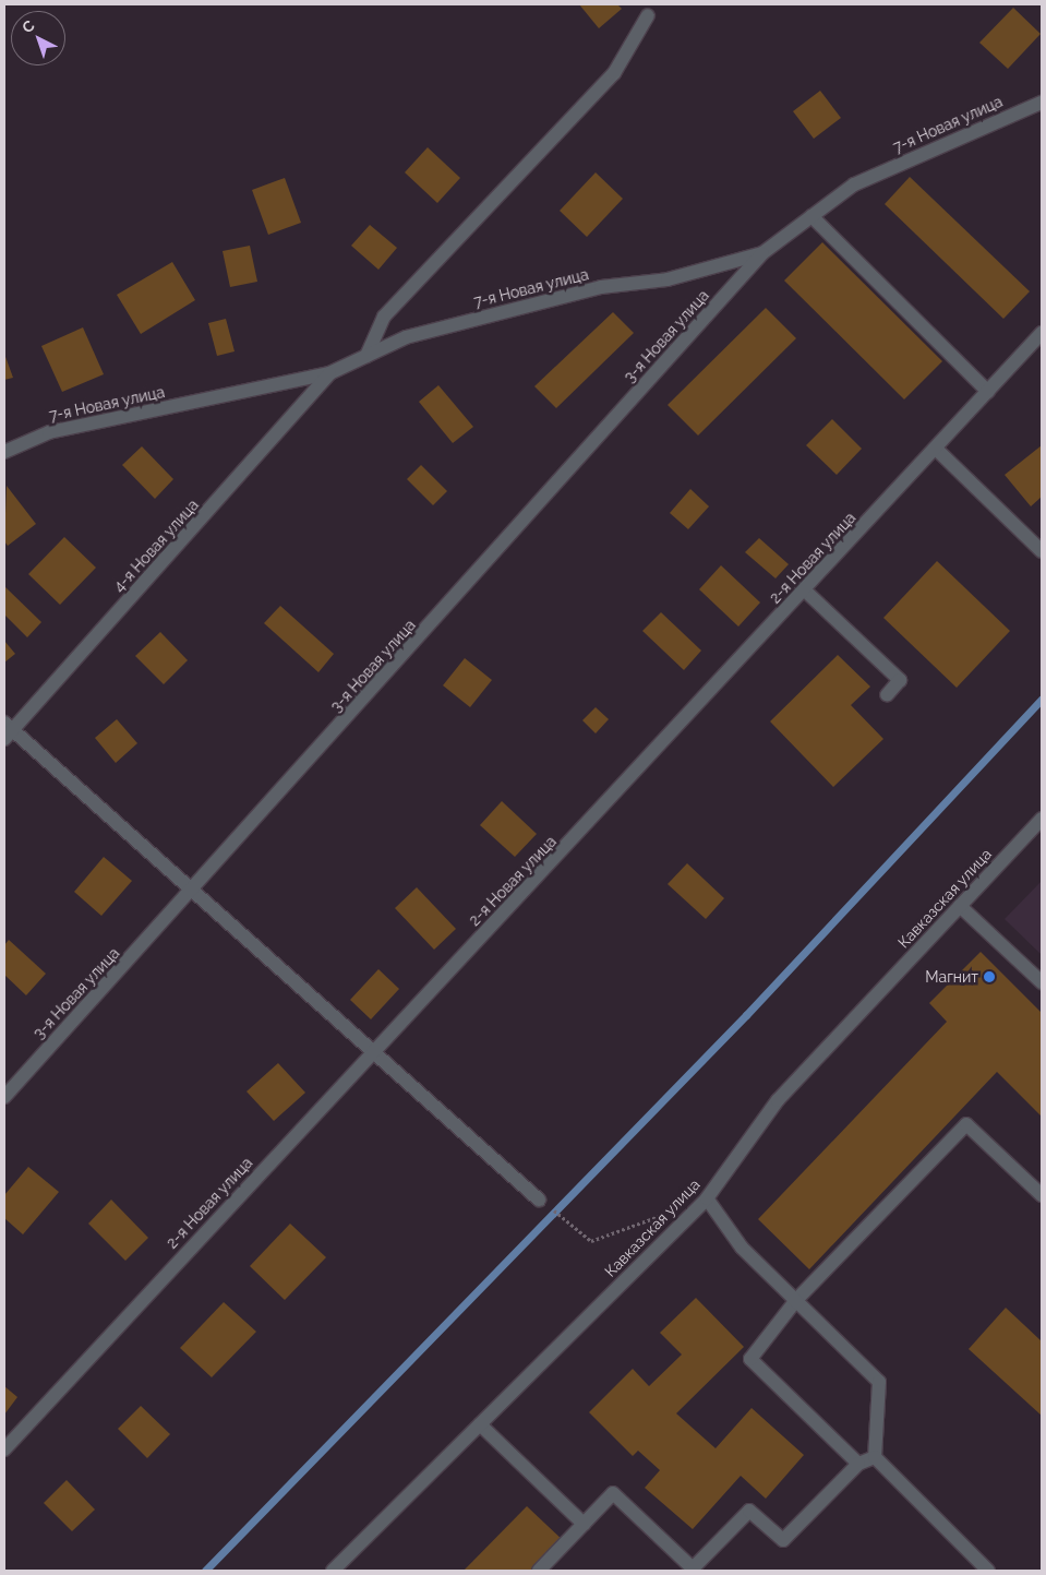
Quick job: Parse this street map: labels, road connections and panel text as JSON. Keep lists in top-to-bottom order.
{
  "streets": {
    "street": [
      "7-я Новая улица",
      "3-я Новая улица",
      "4-я Новая улица",
      "2-я Новая улица",
      "Кавказская улица"
    ]
  },
  "crossings": [
    ["7-я Новая улица", "3-я Новая улица"],
    ["7-я Новая улица", "4-я Новая улица"]
  ],
  "places": ["Магнит"],
  "north": "top left"
}
